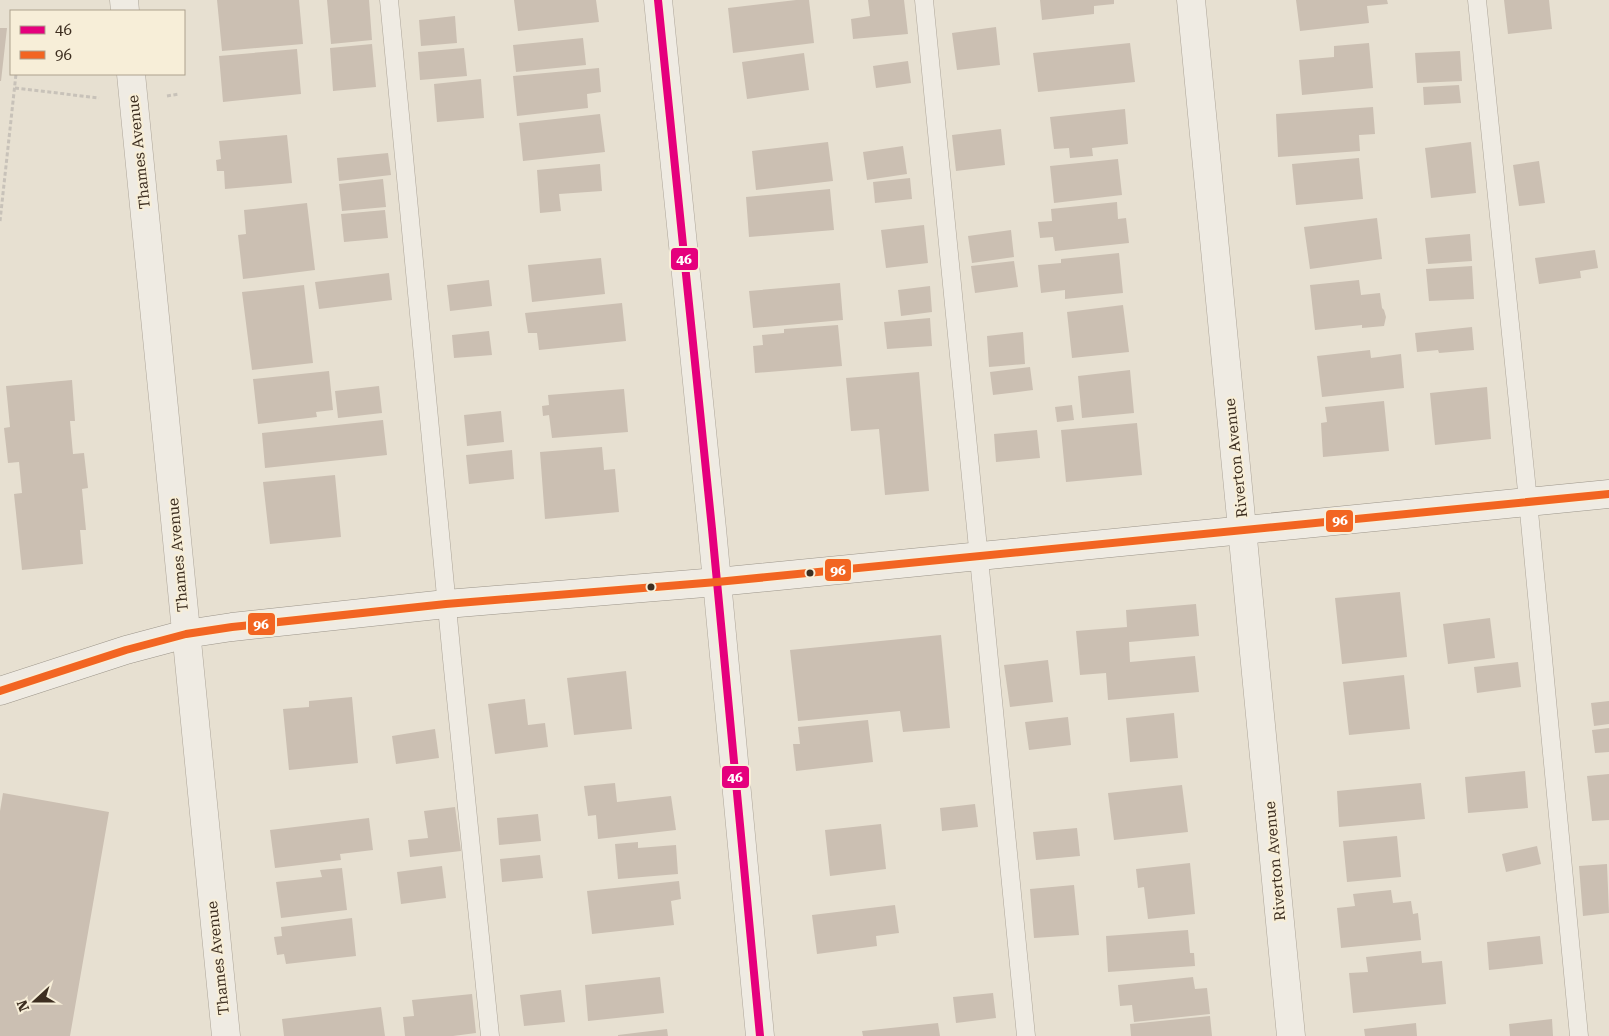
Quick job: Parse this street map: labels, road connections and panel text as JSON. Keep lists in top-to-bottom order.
{
  "streets": {
    "street": ["Thames Avenue", "Riverton Avenue"]
  },
  "lines": ["transit line 46", "transit line 96"],
  "legend": ["46", "96"],
  "north": "left"
}
